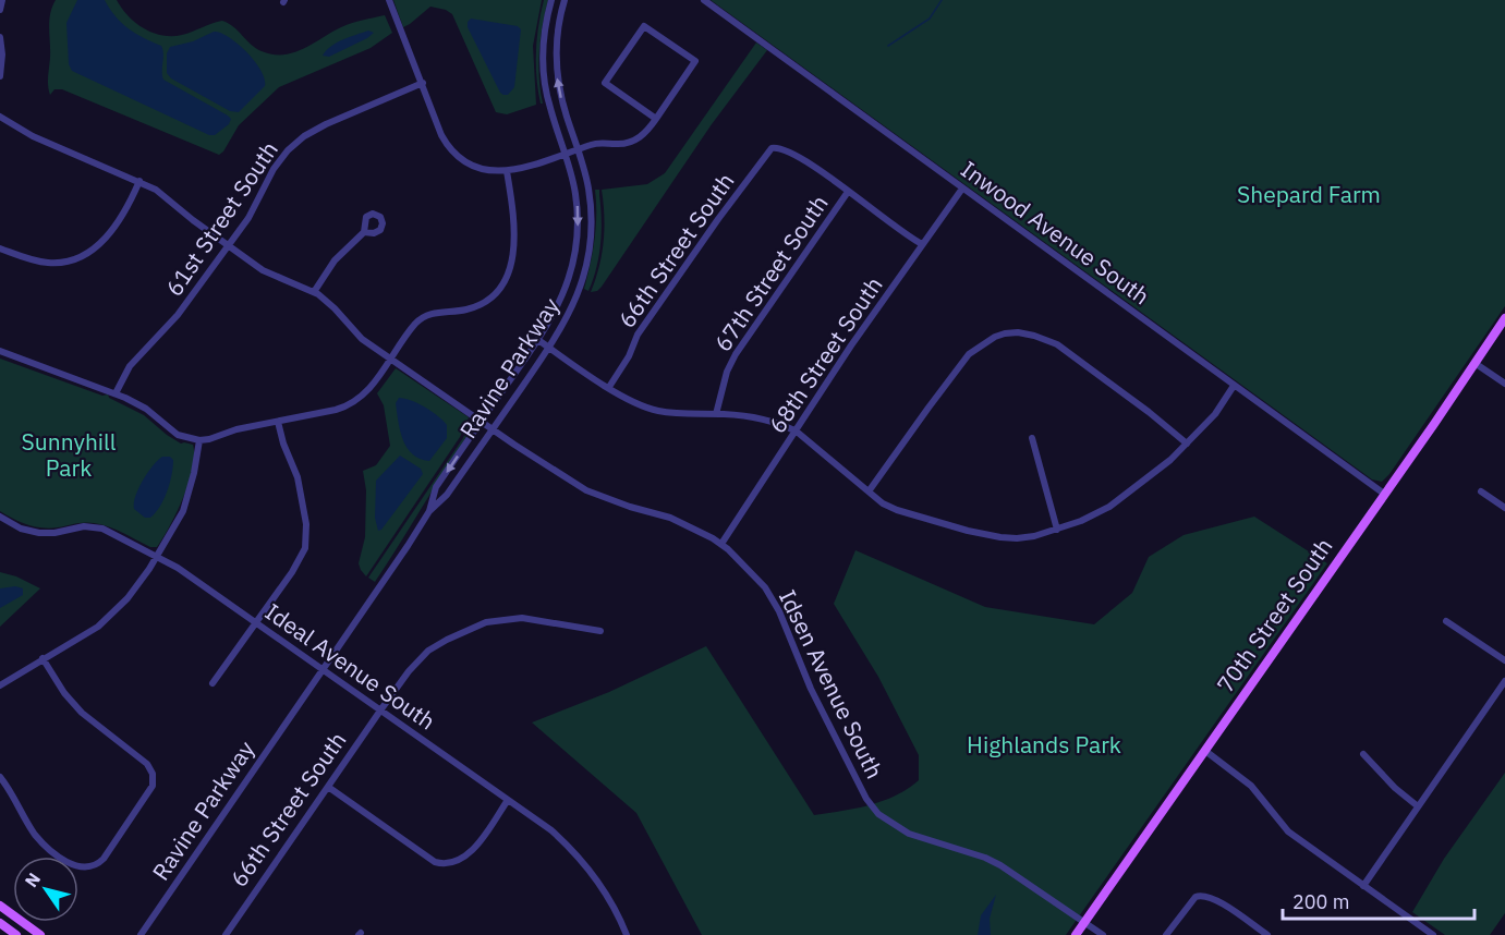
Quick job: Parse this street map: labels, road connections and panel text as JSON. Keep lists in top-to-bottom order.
{
  "streets": {
    "main road": ["70th Street South"],
    "street": [
      "61st Street South",
      "Inwood Avenue South",
      "66th Street South",
      "67th Street South",
      "68th Street South",
      "Ravine Parkway",
      "Ideal Avenue South",
      "Idsen Avenue South"
    ]
  },
  "crossings": [
    ["61st Street South", "Idsen Avenue South"],
    ["Inwood Avenue South", "68th Street South"],
    ["Inwood Avenue South", "70th Street South"],
    ["66th Street South", "67th Street South"],
    ["66th Street South", "Ideal Avenue South"],
    ["68th Street South", "Idsen Avenue South"],
    ["Ravine Parkway", "Ideal Avenue South"],
    ["Ravine Parkway", "Idsen Avenue South"],
    ["70th Street South", "Idsen Avenue South"]
  ],
  "parks": ["Shepard Farm", "Sunnyhill Park", "Highlands Park"],
  "scale_bar": "200 m",
  "north": "top left"
}
